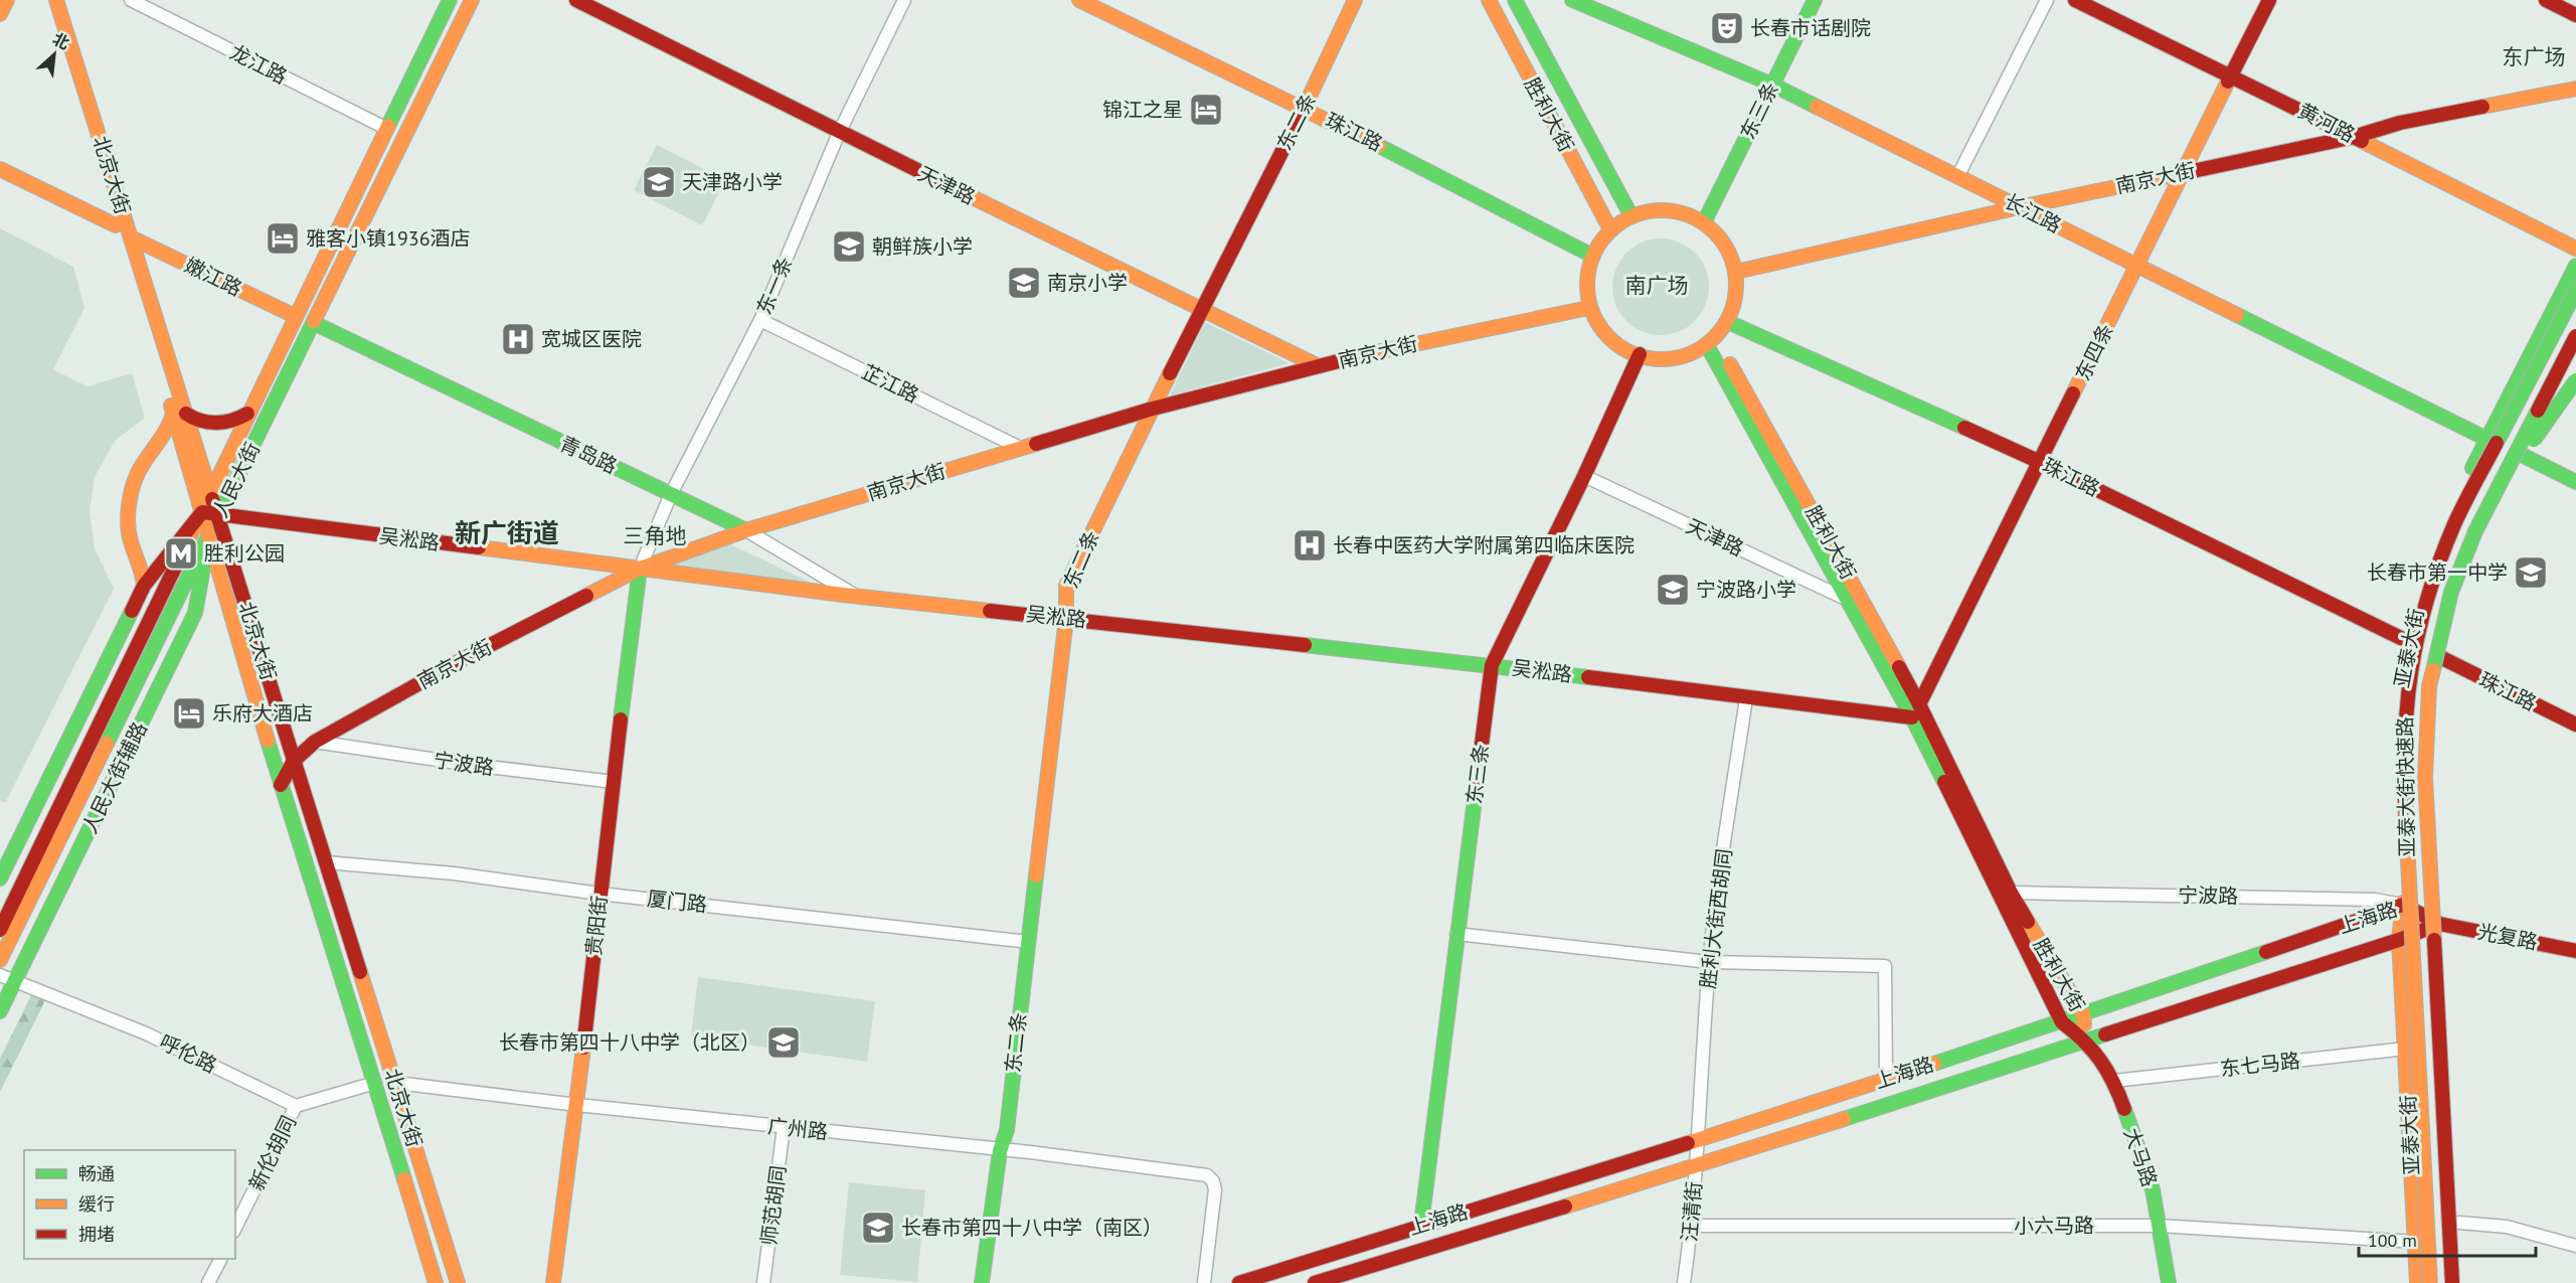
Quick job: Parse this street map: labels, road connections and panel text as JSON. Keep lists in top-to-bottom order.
{
  "streets": {
    "main road": [
      "东三条",
      "胜利大街",
      "东二条",
      "黄河路",
      "珠江路",
      "北京大街",
      "南京大街",
      "天津路",
      "长江路",
      "嫩江路",
      "东四条",
      "青岛路",
      "人民大街",
      "吴淞路",
      "亚泰大街",
      "人民大街辅路",
      "亚泰大街快速路",
      "上海路",
      "贵阳街",
      "光复路",
      "大马路"
    ],
    "street": [
      "龙江路",
      "东一条",
      "芷江路",
      "宁波路",
      "厦门路",
      "胜利大街西胡同",
      "呼伦路",
      "东七马路",
      "广州路",
      "新伦胡同",
      "师范胡同",
      "汪清街",
      "小六马路"
    ]
  },
  "crossings": [
    ["龙江路", "人民大街"],
    ["东三条", "胜利大街"],
    ["东三条", "珠江路"],
    ["东三条", "南京大街"],
    ["东三条", "天津路"],
    ["东三条", "长江路"],
    ["东三条", "吴淞路"],
    ["东三条", "上海路"],
    ["胜利大街", "珠江路"],
    ["胜利大街", "南京大街"],
    ["胜利大街", "天津路"],
    ["胜利大街", "东四条"],
    ["胜利大街", "吴淞路"],
    ["胜利大街", "宁波路"],
    ["胜利大街", "上海路"],
    ["胜利大街", "大马路"],
    ["东二条", "珠江路"],
    ["东二条", "南京大街"],
    ["东二条", "天津路"],
    ["东二条", "吴淞路"],
    ["东二条", "厦门路"],
    ["东二条", "广州路"],
    ["黄河路", "南京大街"],
    ["黄河路", "东四条"],
    ["珠江路", "南京大街"],
    ["珠江路", "东四条"],
    ["珠江路", "亚泰大街"],
    ["北京大街", "南京大街"],
    ["北京大街", "嫩江路"],
    ["北京大街", "人民大街"],
    ["北京大街", "吴淞路"],
    ["北京大街", "人民大街辅路"],
    ["北京大街", "厦门路"],
    ["北京大街", "广州路"],
    ["南京大街", "天津路"],
    ["南京大街", "长江路"],
    ["南京大街", "东一条"],
    ["南京大街", "东四条"],
    ["南京大街", "芷江路"],
    ["南京大街", "青岛路"],
    ["南京大街", "吴淞路"],
    ["南京大街", "宁波路"],
    ["南京大街", "贵阳街"],
    ["天津路", "东一条"],
    ["长江路", "东四条"],
    ["长江路", "亚泰大街"],
    ["嫩江路", "人民大街"],
    ["东一条", "芷江路"],
    ["东一条", "青岛路"],
    ["东一条", "吴淞路"],
    ["东一条", "贵阳街"],
    ["东四条", "吴淞路"],
    ["青岛路", "人民大街"],
    ["青岛路", "吴淞路"],
    ["人民大街", "吴淞路"],
    ["人民大街", "人民大街辅路"],
    ["吴淞路", "胜利大街西胡同"],
    ["吴淞路", "贵阳街"],
    ["亚泰大街", "宁波路"],
    ["亚泰大街", "上海路"],
    ["亚泰大街", "光复路"],
    ["亚泰大街", "东七马路"],
    ["亚泰大街", "小六马路"],
    ["宁波路", "上海路"],
    ["宁波路", "贵阳街"],
    ["人民大街辅路", "呼伦路"],
    ["厦门路", "贵阳街"],
    ["上海路", "胜利大街西胡同"],
    ["上海路", "光复路"],
    ["上海路", "大马路"],
    ["上海路", "汪清街"],
    ["胜利大街西胡同", "汪清街"],
    ["贵阳街", "广州路"],
    ["呼伦路", "新伦胡同"],
    ["东七马路", "大马路"],
    ["广州路", "师范胡同"],
    ["大马路", "小六马路"],
    ["汪清街", "小六马路"]
  ],
  "districts": [
    "东广场",
    "南广场",
    "新广街道",
    "三角地"
  ],
  "places": {
    "theatre": ["长春市话剧院"],
    "hotel": ["锦江之星", "雅客小镇1936酒店", "乐府大酒店"],
    "school or university": [
      "天津路小学",
      "朝鲜族小学",
      "南京小学",
      "长春市第一中学",
      "宁波路小学",
      "长春市第四十八中学（北区）",
      "长春市第四十八中学（南区）"
    ],
    "hospital": ["宽城区医院", "长春中医药大学附属第四临床医院"],
    "metro station": ["胜利公园"]
  },
  "legend": ["畅通", "缓行", "拥堵"],
  "scale_bar": "100 m",
  "north": "top right"
}
